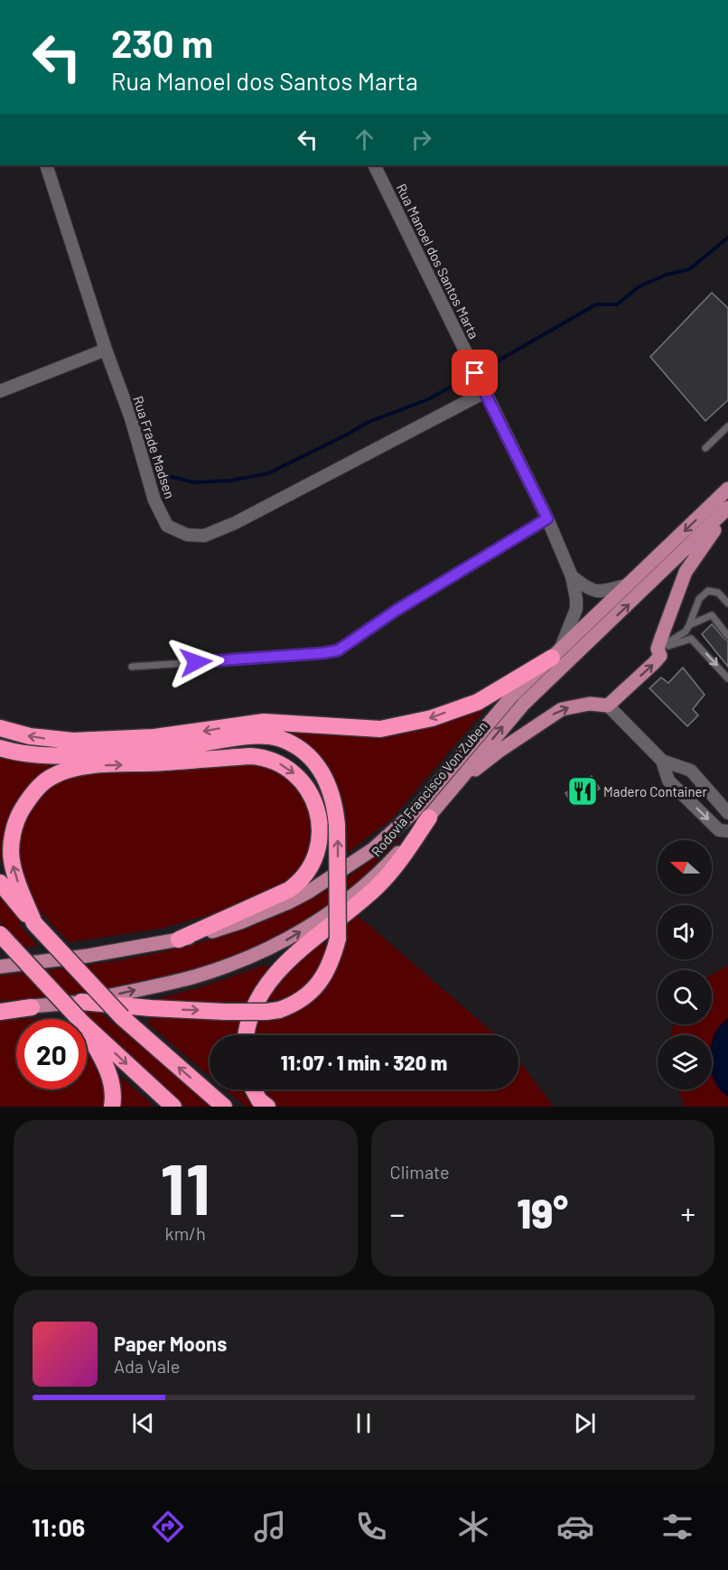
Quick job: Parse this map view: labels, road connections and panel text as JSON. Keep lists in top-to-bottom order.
{
  "streets": {
    "main road": ["Rodovia Francisco Von Zuben"],
    "street": ["Rua Manoel dos Santos Marta", "Rua Frade Madsen"]
  },
  "crossings": [
    ["Rua Manoel dos Santos Marta", "Rua Frade Madsen"],
    ["Rua Manoel dos Santos Marta", "Rodovia Francisco Von Zuben"]
  ],
  "places": {
    "restaurant": ["Madero Container"]
  },
  "north": "left",
  "page": {
    "turn": ["230 m", "Rua Manoel dos Santos Marta"],
    "limit": "20",
    "trip": "11:07 · 1 min · 320 m",
    "tile": [
      ["11", "km/h"],
      "Climate"
    ],
    "heat": ["−", "19°", "+"],
    "song": ["Paper Moons", "Ada Vale"],
    "tabs": "11:06"
  }
}
